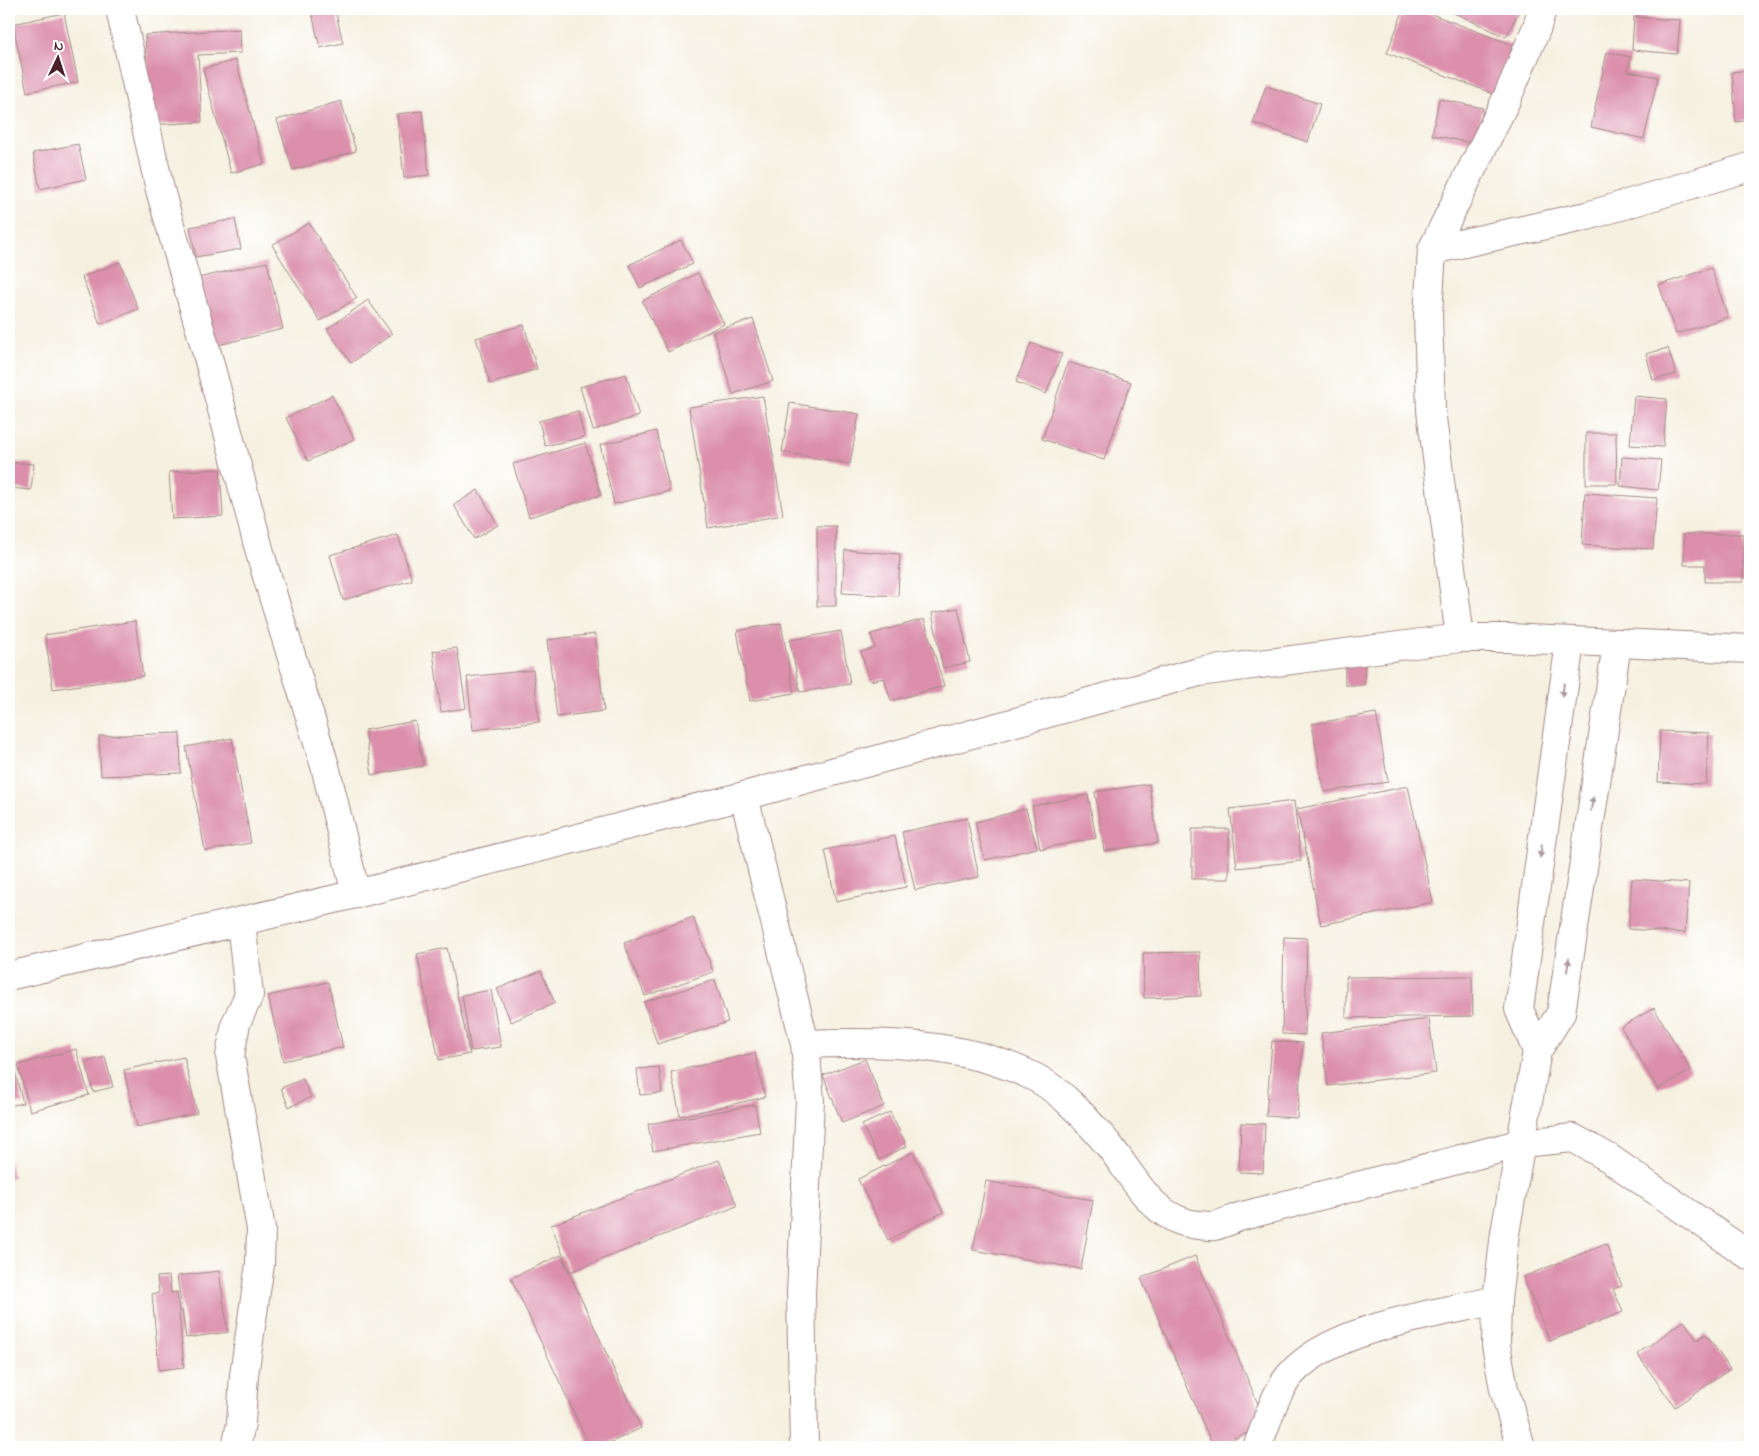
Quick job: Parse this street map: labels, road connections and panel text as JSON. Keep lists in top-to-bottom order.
{
  "north": "top"
}
